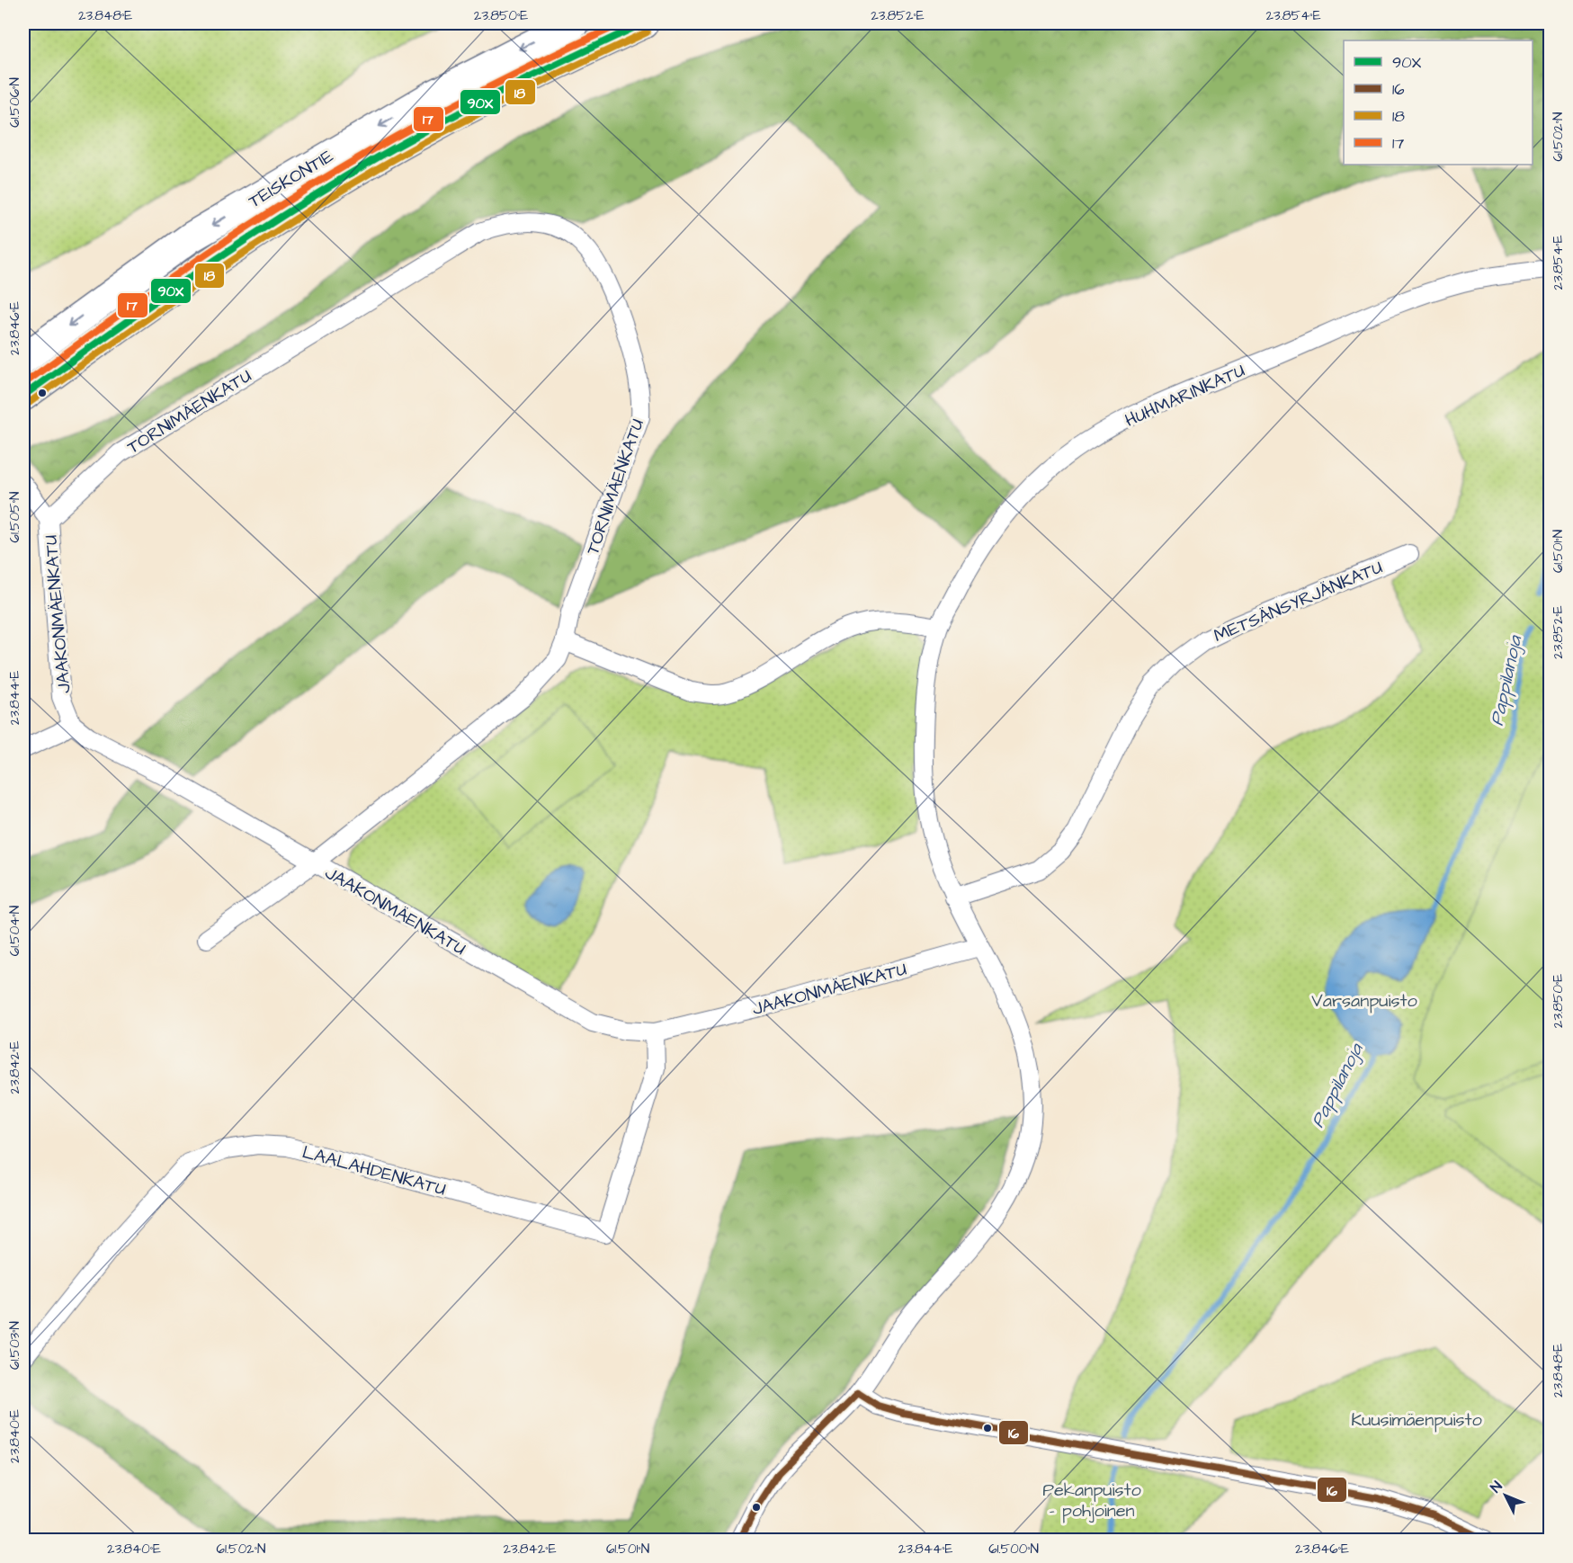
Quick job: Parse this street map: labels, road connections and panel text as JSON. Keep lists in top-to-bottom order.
{
  "streets": {
    "highway": ["TEISKONTIE"],
    "street": [
      "HUHMARINKATU",
      "TORNIMÄENKATU",
      "METSÄNSYRJÄNKATU",
      "JAAKONMÄENKATU",
      "LAALAHDENKATU"
    ]
  },
  "crossings": [
    ["HUHMARINKATU", "METSÄNSYRJÄNKATU"],
    ["HUHMARINKATU", "JAAKONMÄENKATU"],
    ["TORNIMÄENKATU", "JAAKONMÄENKATU"],
    ["JAAKONMÄENKATU", "LAALAHDENKATU"]
  ],
  "water": ["Pappilanoja"],
  "parks": ["Varsanpuisto", "Kuusimäenpuisto", "Pekanpuisto - pohjoinen"],
  "lines": [
    "transit line 90X",
    "transit line 17",
    "transit line 18",
    "transit line 16"
  ],
  "legend": [
    "90X",
    "16",
    "18",
    "17"
  ],
  "north": "top left",
  "coordinates": [
    "23.848°E",
    "23.850°E",
    "23.852°E",
    "23.854°E",
    "61.506°N",
    "61.502°N",
    "23.846°E",
    "61.505°N",
    "61.501°N",
    "23.844°E",
    "61.504°N",
    "23.842°E",
    "61.503°N",
    "23.840°E",
    "61.500°N"
  ]
}
